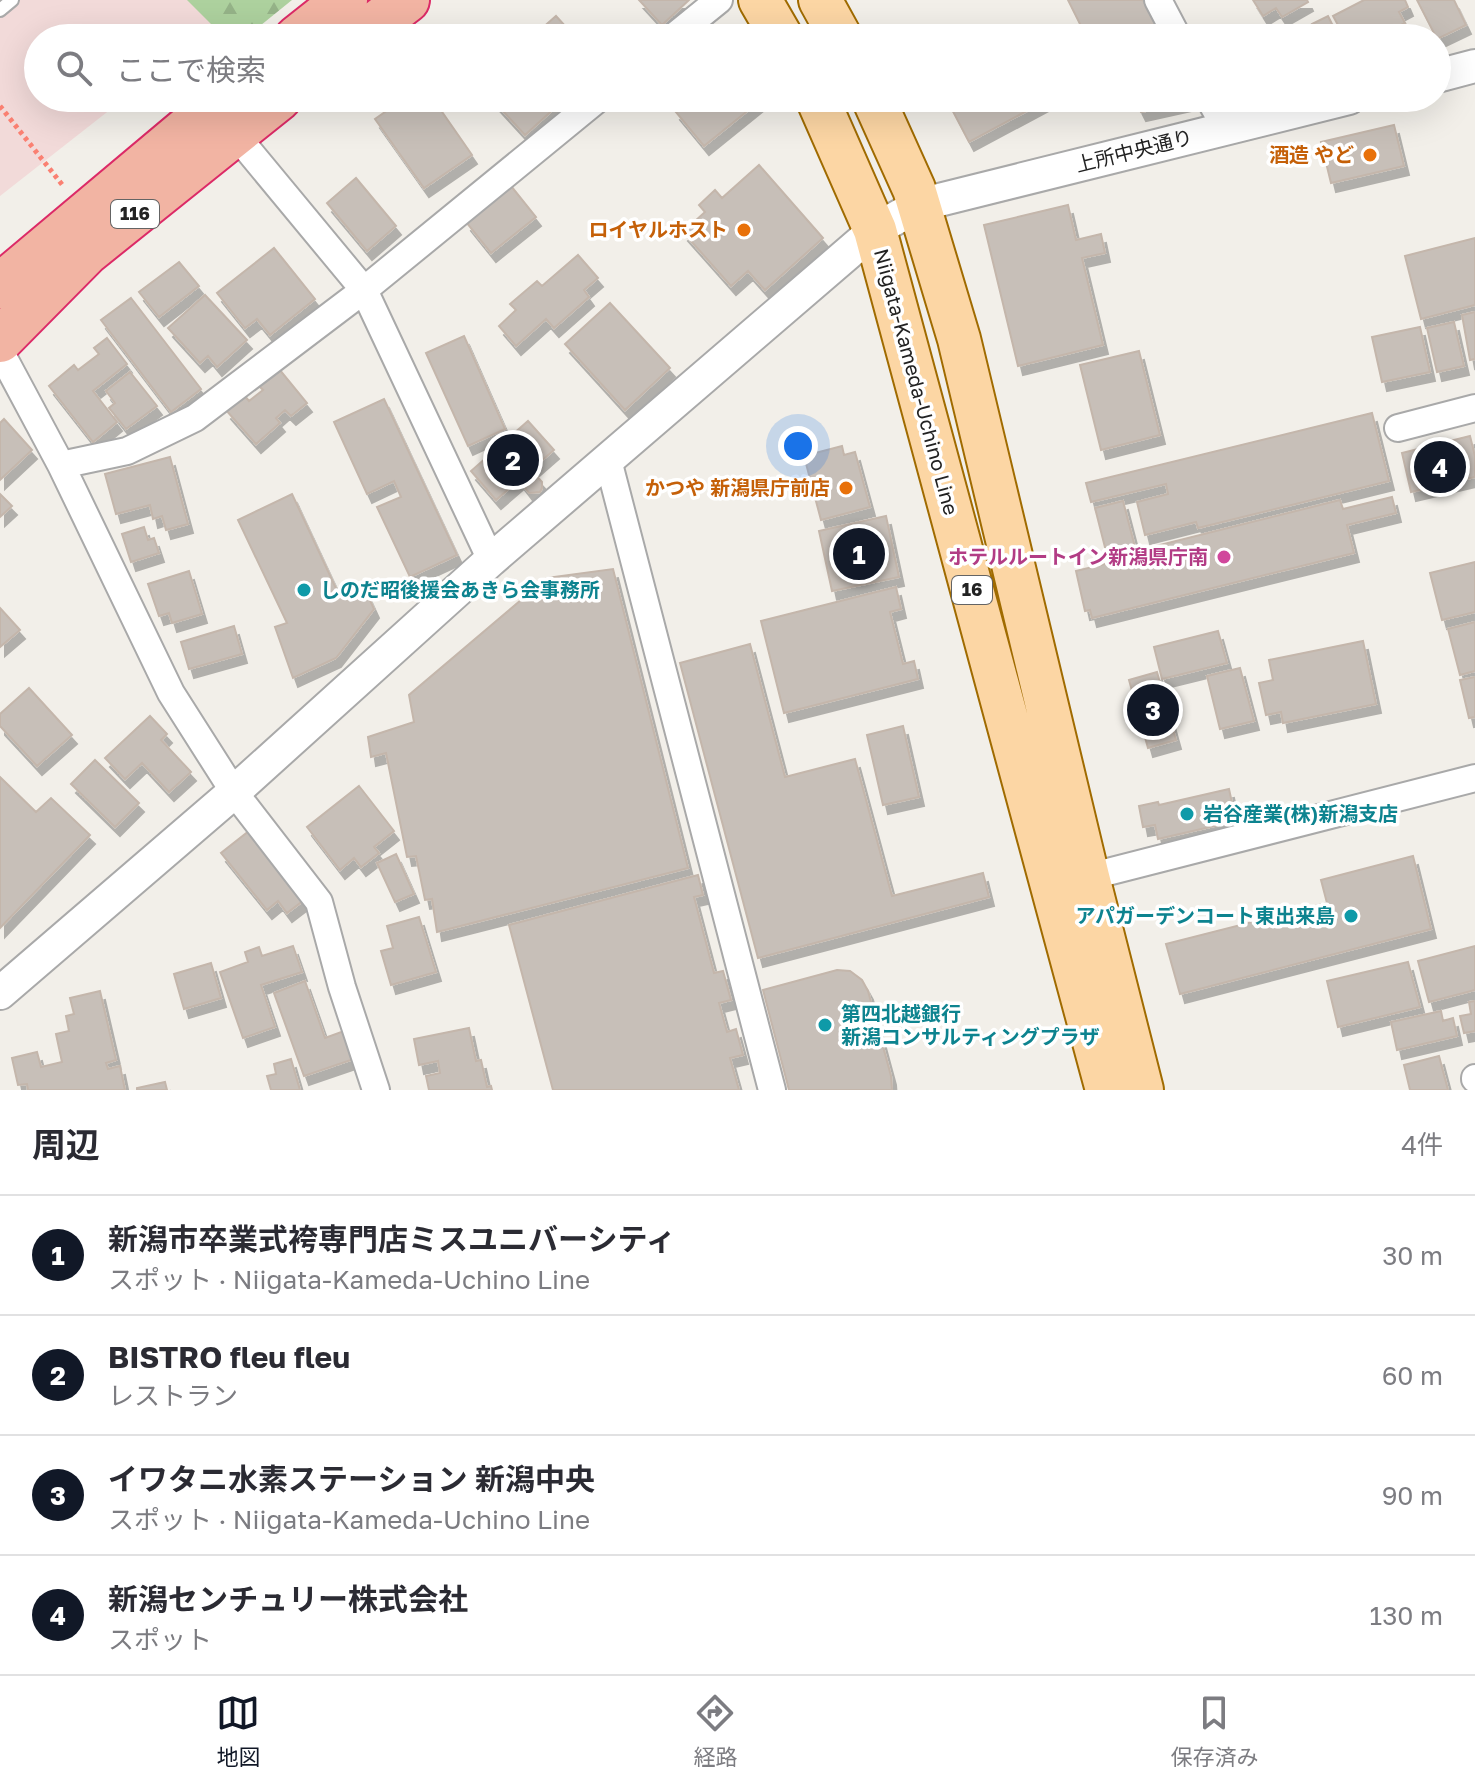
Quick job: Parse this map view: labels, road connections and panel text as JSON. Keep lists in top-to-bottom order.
{
  "streets": {
    "highway": ["116"],
    "main road": ["Niigata-Kameda-Uchino Line", "16"],
    "street": ["上所中央通り"]
  },
  "crossings": [
    ["上所中央通り", "Niigata-Kameda-Uchino Line"],
    ["上所中央通り", "16"]
  ],
  "places": [
    "酒造 やど",
    "ロイヤルホスト",
    "かつや 新潟県庁前店",
    "ホテルルートイン新潟県庁南",
    "しのだ昭後援会あきら会事務所",
    "岩谷産業(株)新潟支店",
    "アパガーデンコート東出来島",
    "第四北越銀行 新潟コンサルティングプラザ"
  ],
  "page": {
    "search": "ここで検索",
    "pins": [
      "2",
      "4",
      "1",
      "3"
    ],
    "heading": ["周辺", "4件"],
    "list": [
      {
        "mark": "1",
        "name": "新潟市卒業式袴専門店ミスユニバーシティ",
        "note": "スポット · Niigata-Kameda-Uchino Line",
        "value": "30 m"
      },
      {
        "mark": "2",
        "name": "BISTRO fleu fleu",
        "note": "レストラン",
        "value": "60 m"
      },
      {
        "mark": "3",
        "name": "イワタニ水素ステーション 新潟中央",
        "note": "スポット · Niigata-Kameda-Uchino Line",
        "value": "90 m"
      },
      {
        "mark": "4",
        "name": "新潟センチュリー株式会社",
        "note": "スポット",
        "value": "130 m"
      }
    ],
    "nav": ["地図", "経路", "保存済み"]
  }
}
